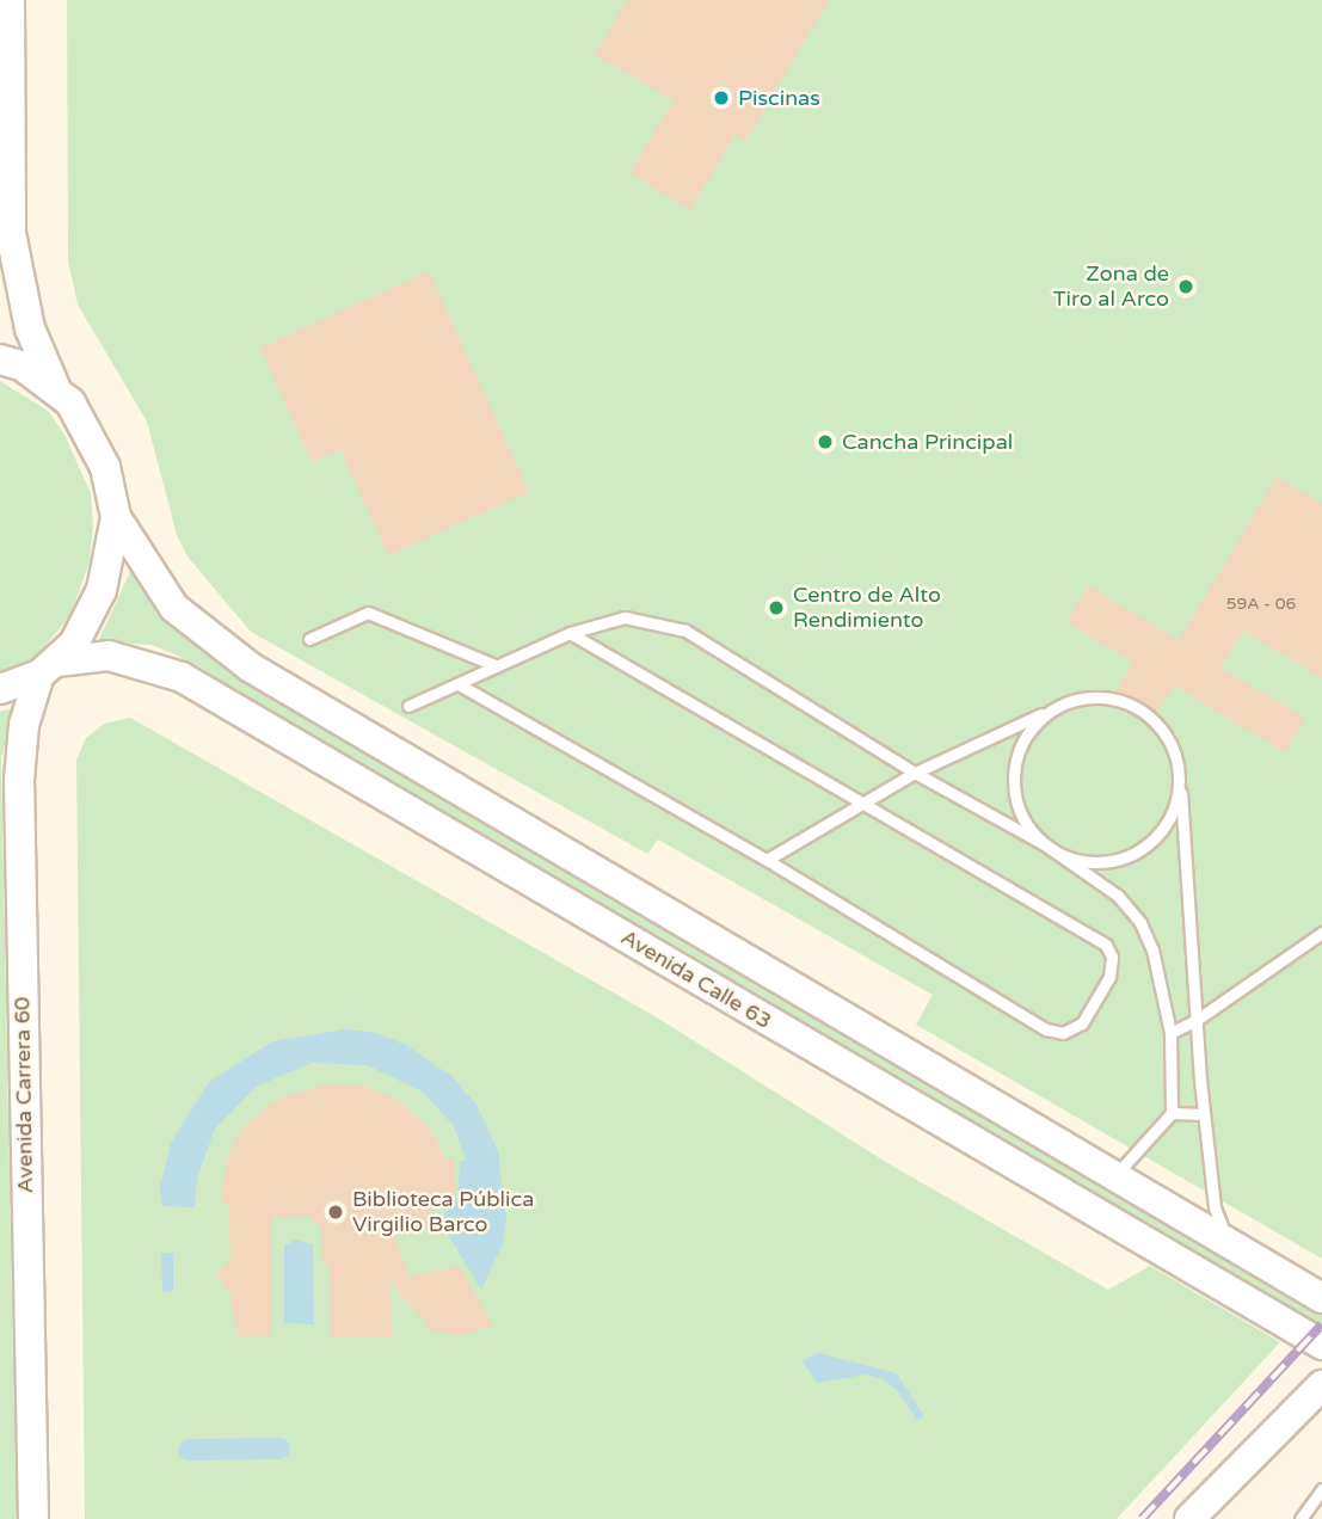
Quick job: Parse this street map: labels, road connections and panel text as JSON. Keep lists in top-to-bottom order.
{
  "streets": {
    "main road": ["Avenida Calle 63", "Avenida Carrera 60"]
  },
  "crossings": [
    ["Avenida Calle 63", "Avenida Carrera 60"]
  ],
  "places": [
    "Piscinas",
    "Zona de Tiro al Arco",
    "Cancha Principal",
    "Centro de Alto Rendimiento",
    "Biblioteca Pública Virgilio Barco"
  ],
  "house_numbers": ["59A - 06"]
}
